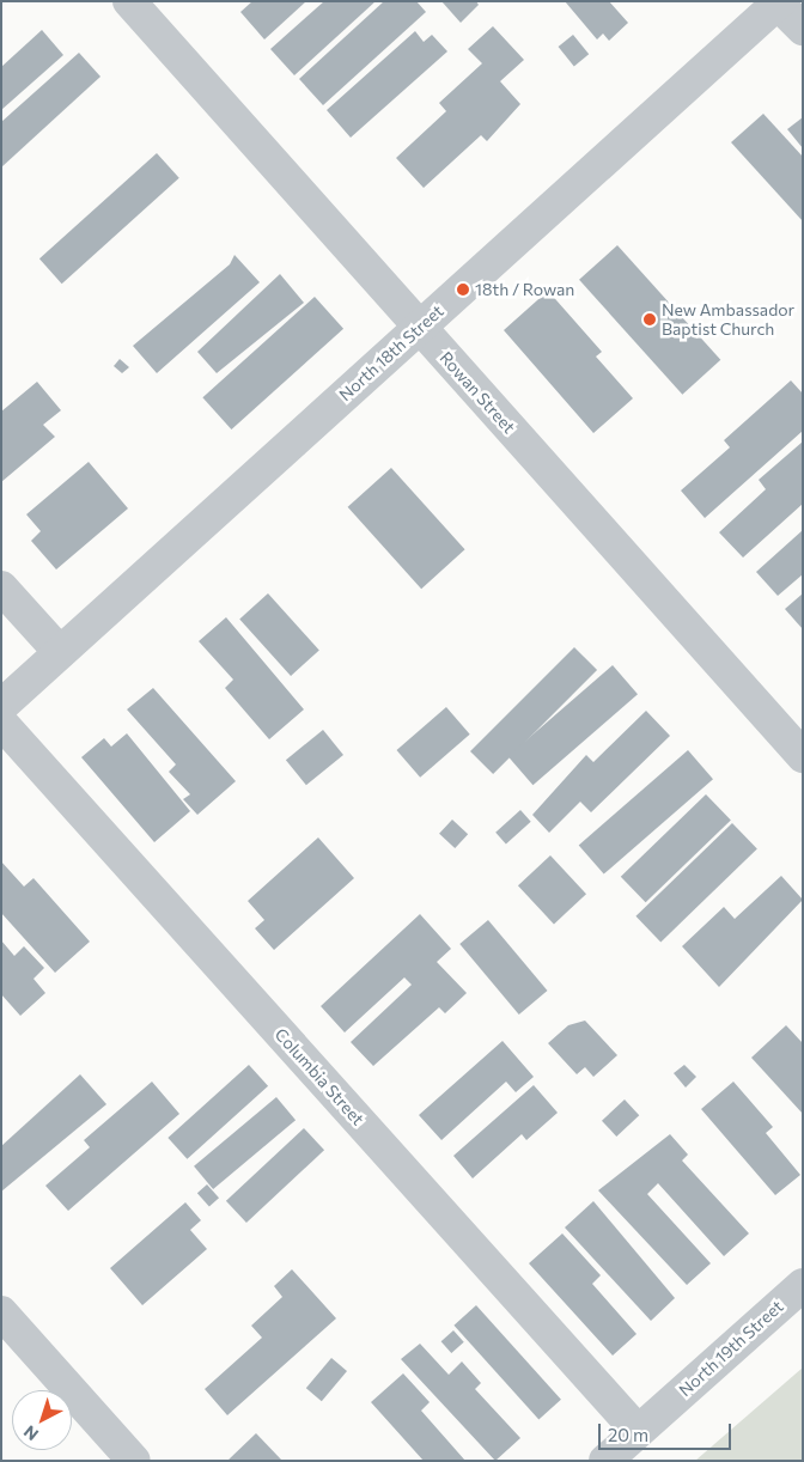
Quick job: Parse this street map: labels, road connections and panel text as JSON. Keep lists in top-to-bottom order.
{
  "streets": {
    "street": [
      "North 18th Street",
      "Rowan Street",
      "Columbia Street",
      "North 19th Street"
    ]
  },
  "crossings": [
    ["North 18th Street", "Rowan Street"],
    ["Columbia Street", "North 19th Street"]
  ],
  "places": ["18th / Rowan", "New Ambassador Baptist Church"],
  "scale_bar": "20 m",
  "north": "bottom left"
}
